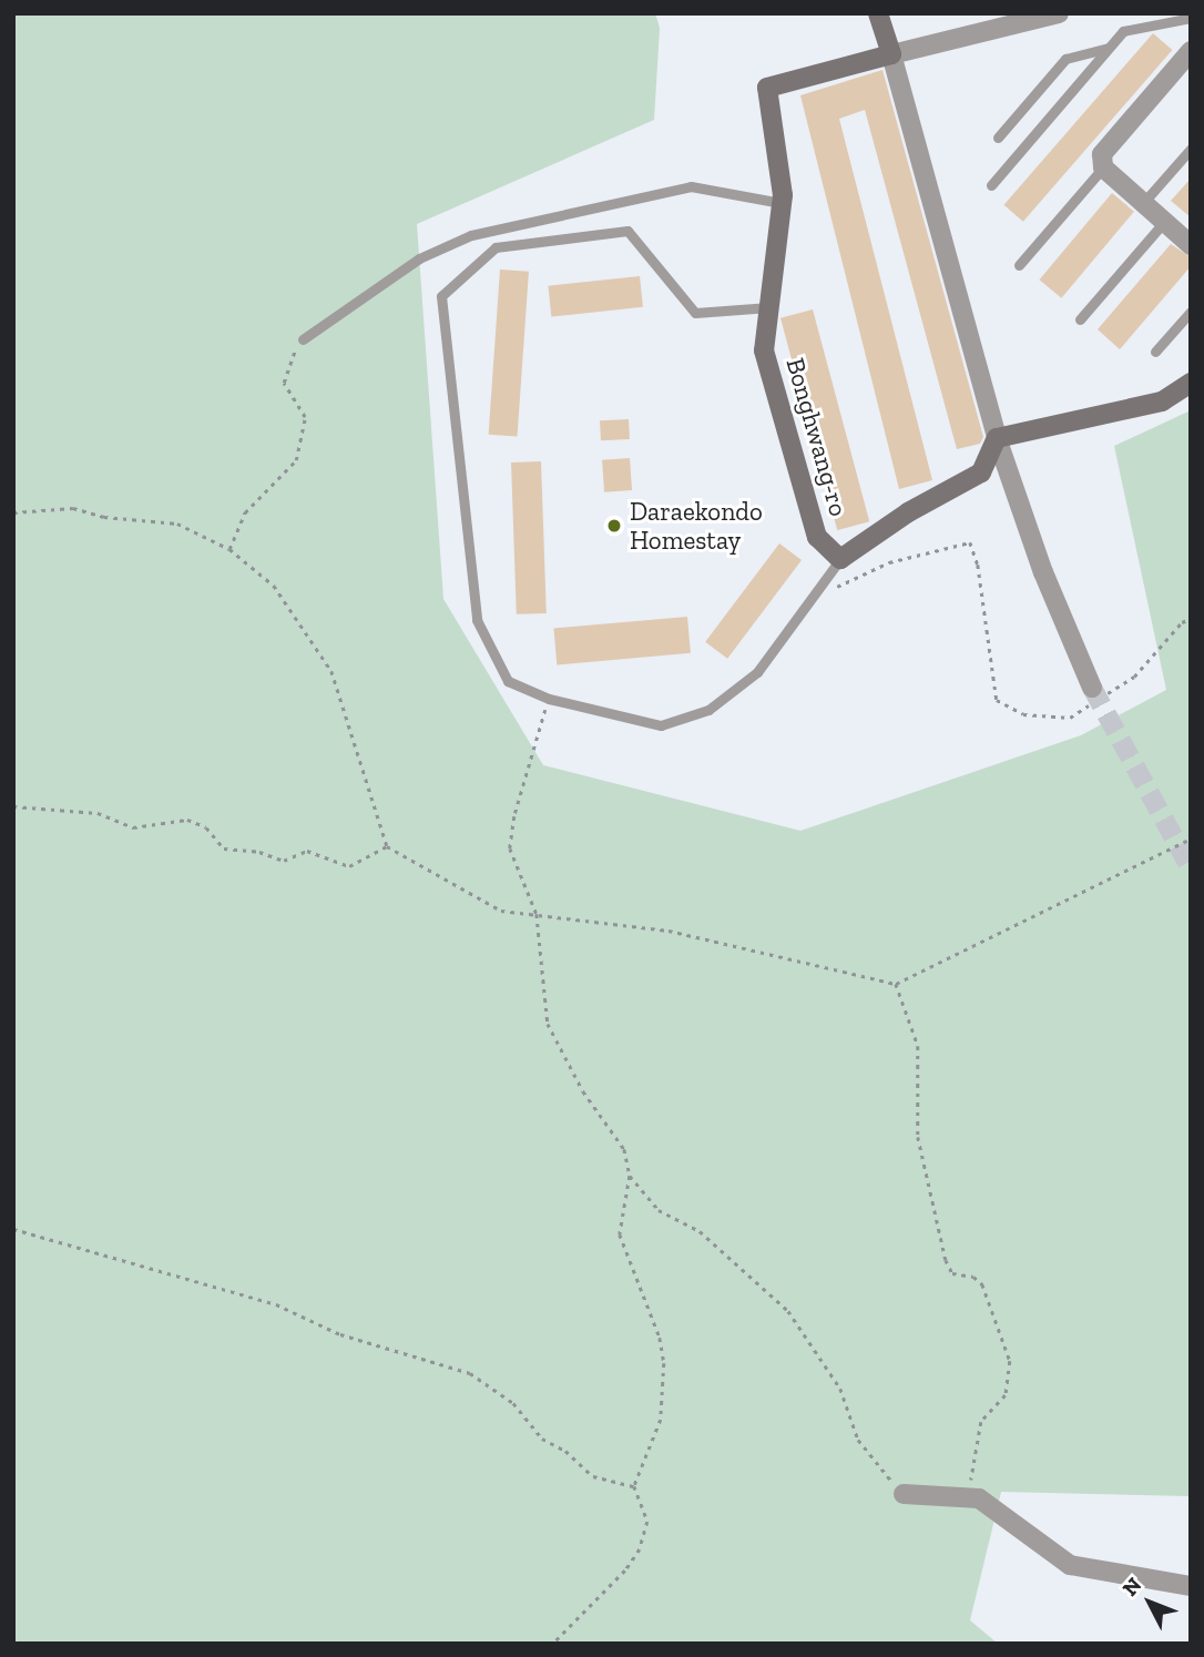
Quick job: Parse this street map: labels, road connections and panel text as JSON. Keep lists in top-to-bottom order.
{
  "streets": {
    "street": ["Bonghwang-ro"]
  },
  "places": ["Daraekondo Homestay"],
  "north": "top left"
}
